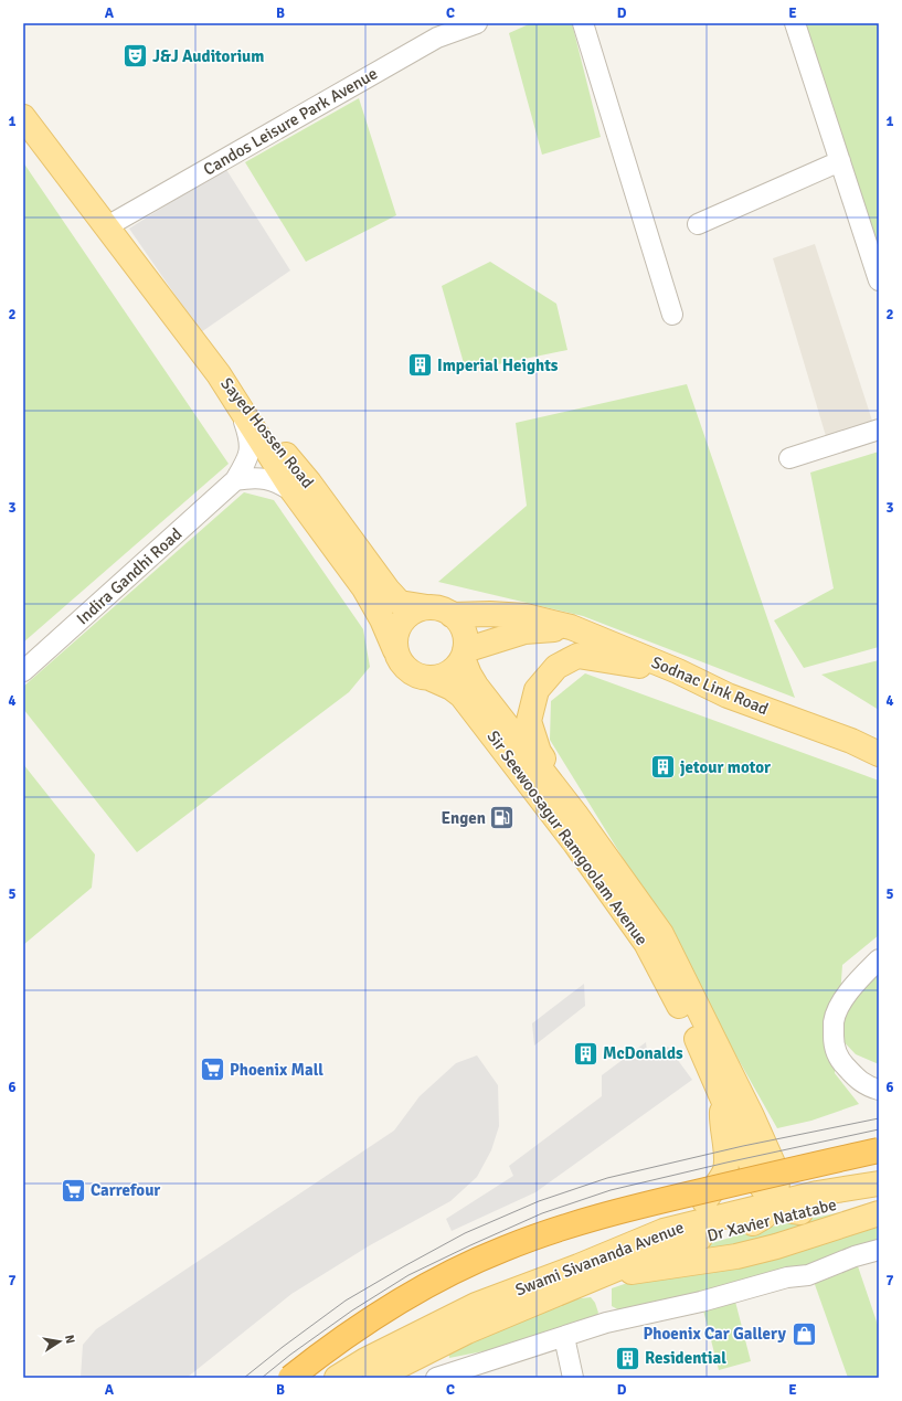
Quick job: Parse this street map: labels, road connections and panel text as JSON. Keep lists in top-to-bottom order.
{
  "streets": {
    "main road": [
      "Sayed Hossen Road",
      "Sodnac Link Road",
      "Sir Seewoosagur Ramgoolam Avenue",
      "Dr Xavier Natatabe",
      "Swami Sivananda Avenue"
    ],
    "street": ["Candos Leisure Park Avenue", "Indira Gandhi Road"]
  },
  "crossings": [
    ["Candos Leisure Park Avenue", "Sayed Hossen Road"],
    ["Sayed Hossen Road", "Indira Gandhi Road"],
    ["Sayed Hossen Road", "Sodnac Link Road"],
    ["Sayed Hossen Road", "Sir Seewoosagur Ramgoolam Avenue"],
    ["Sodnac Link Road", "Sir Seewoosagur Ramgoolam Avenue"],
    ["Sir Seewoosagur Ramgoolam Avenue", "Swami Sivananda Avenue"],
    ["Dr Xavier Natatabe", "Swami Sivananda Avenue"]
  ],
  "places": {
    "theatre": ["J&J Auditorium"],
    "building": [
      "Imperial Heights",
      "jetour motor",
      "McDonalds",
      "Residential"
    ],
    "fuel station": ["Engen"],
    "supermarket": ["Phoenix Mall", "Carrefour"],
    "shop": ["Phoenix Car Gallery"]
  },
  "north": "right",
  "grid": {
    "columns": [
      "A",
      "B",
      "C",
      "D",
      "E"
    ],
    "rows": [
      "1",
      "2",
      "3",
      "4",
      "5",
      "6",
      "7"
    ]
  }
}
